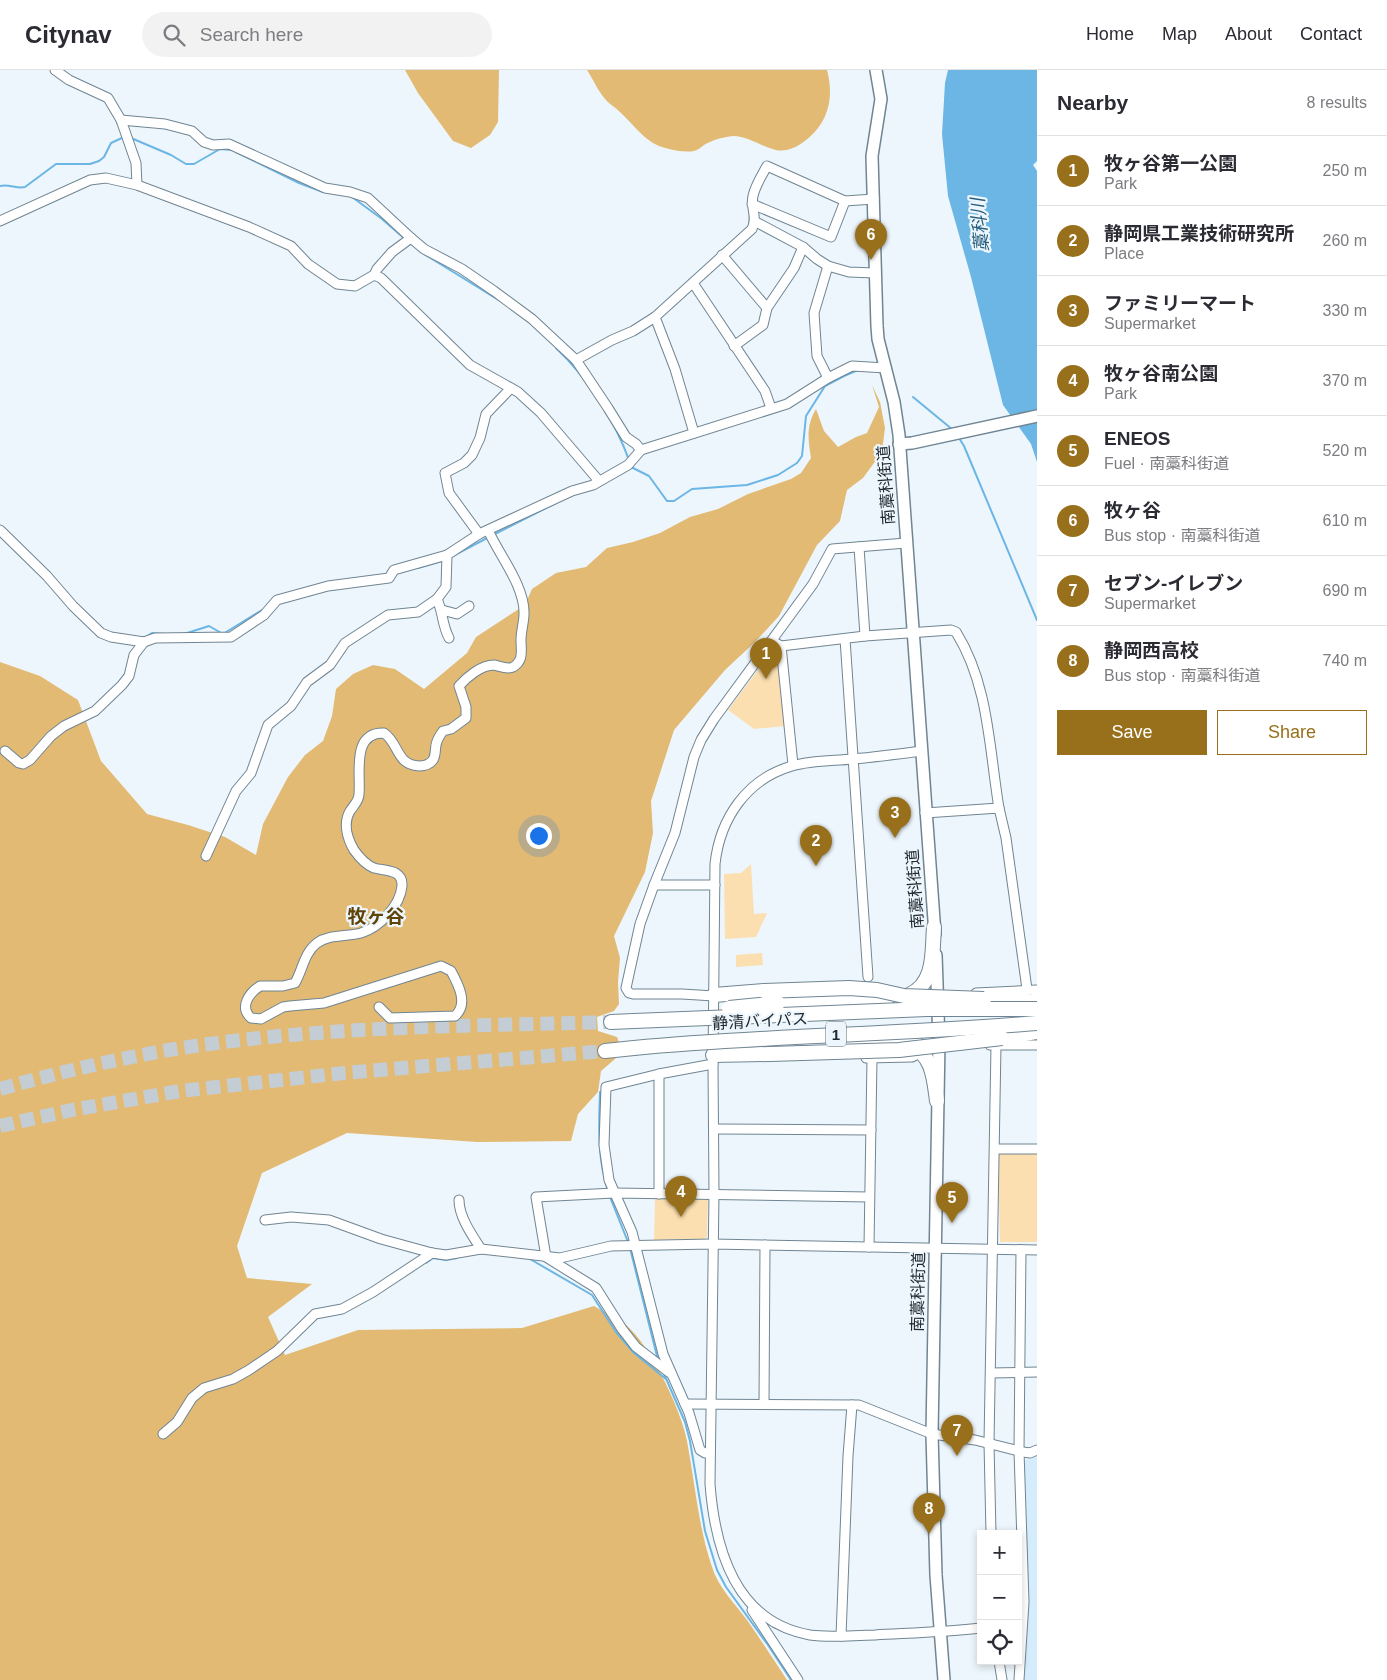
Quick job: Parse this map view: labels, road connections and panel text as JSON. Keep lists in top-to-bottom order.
{
  "streets": {
    "highway": ["静清バイパス", "1"],
    "main road": ["南藁科街道"]
  },
  "crossings": [
    ["南藁科街道", "1"],
    ["静清バイパス", "1"]
  ],
  "districts": ["牧ヶ谷"],
  "water": ["藁科川"],
  "page": {
    "header": "Citynav",
    "search": "Search here",
    "nav": [
      "Home",
      "Map",
      "About",
      "Contact"
    ],
    "heading": ["Nearby", "8 results"],
    "list": [
      {
        "mark": "1",
        "name": "牧ヶ谷第一公園",
        "note": "Park",
        "value": "250 m"
      },
      {
        "mark": "2",
        "name": "静岡県工業技術研究所",
        "note": "Place",
        "value": "260 m"
      },
      {
        "mark": "3",
        "name": "ファミリーマート",
        "note": "Supermarket",
        "value": "330 m"
      },
      {
        "mark": "4",
        "name": "牧ヶ谷南公園",
        "note": "Park",
        "value": "370 m"
      },
      {
        "mark": "5",
        "name": "ENEOS",
        "note": "Fuel · 南藁科街道",
        "value": "520 m"
      },
      {
        "mark": "6",
        "name": "牧ヶ谷",
        "note": "Bus stop · 南藁科街道",
        "value": "610 m"
      },
      {
        "mark": "7",
        "name": "セブン-イレブン",
        "note": "Supermarket",
        "value": "690 m"
      },
      {
        "mark": "8",
        "name": "静岡西高校",
        "note": "Bus stop · 南藁科街道",
        "value": "740 m"
      }
    ],
    "pins": [
      "6",
      "1",
      "3",
      "2",
      "4",
      "5",
      "7",
      "8"
    ],
    "buttons": ["Save", "Share"],
    "map_buttons": ["+", "−"]
  }
}
